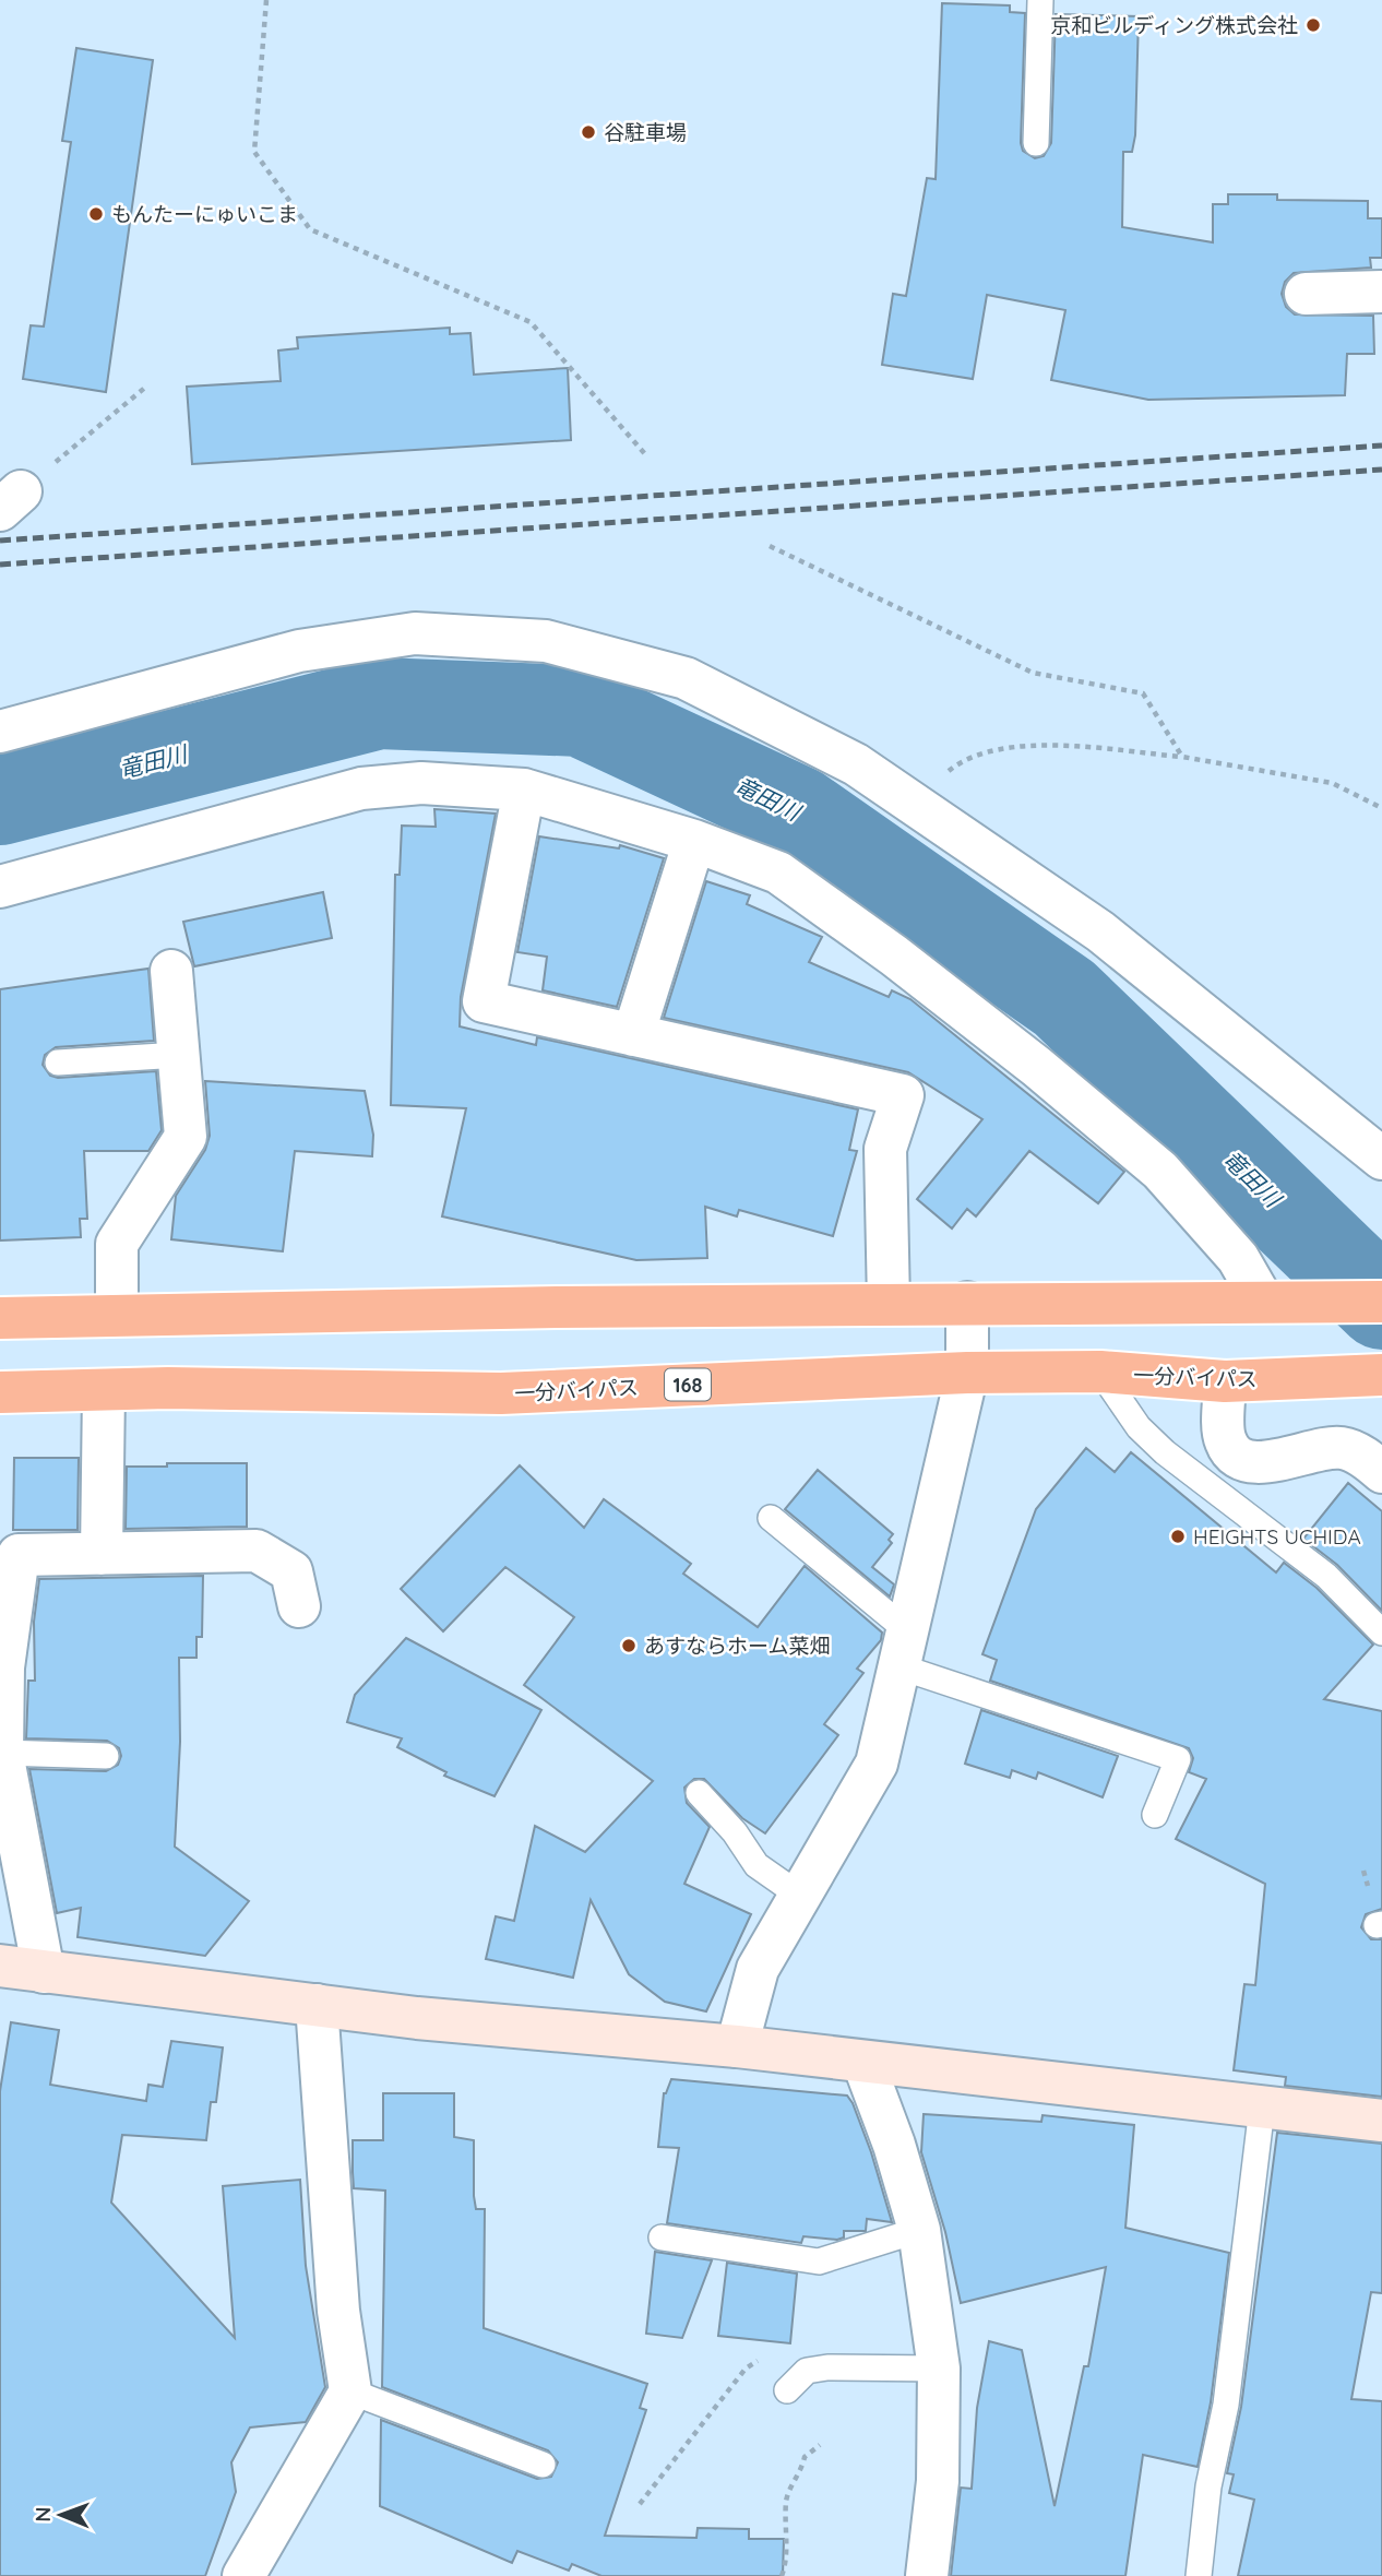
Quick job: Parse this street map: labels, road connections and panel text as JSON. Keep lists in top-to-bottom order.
{
  "streets": {
    "highway": ["一分バイパス", "168"]
  },
  "water": ["竜田川"],
  "places": [
    "京和ビルディング株式会社",
    "谷駐車場",
    "もんたーにゅいこま",
    "HEIGHTS UCHIDA",
    "あすならホーム菜畑"
  ],
  "north": "left"
}
